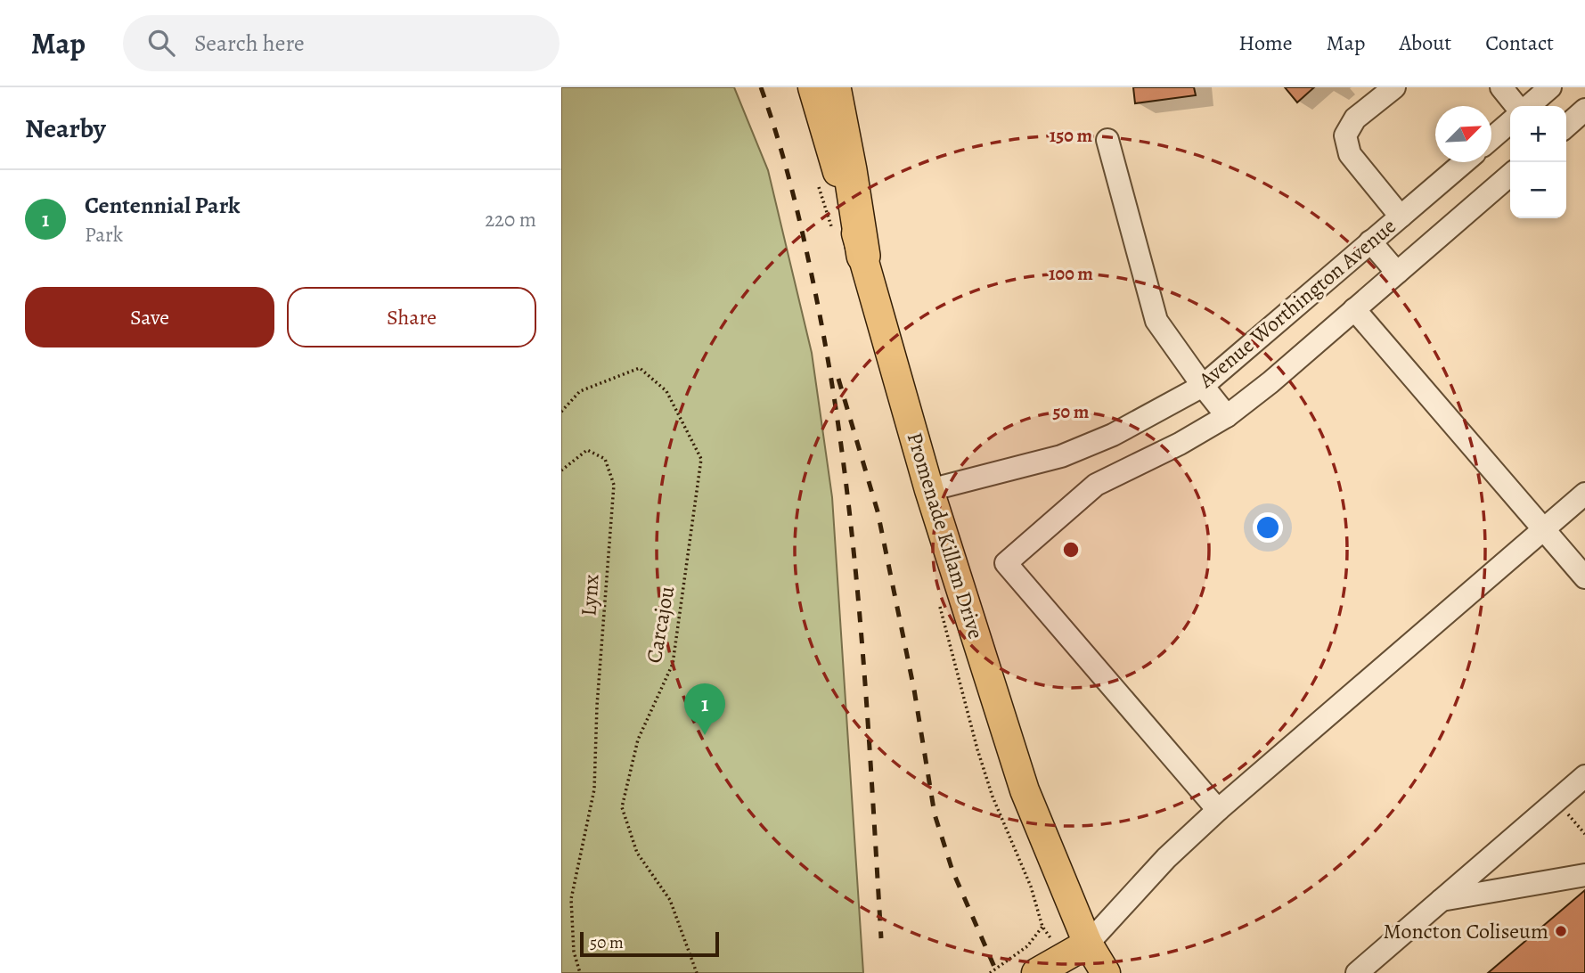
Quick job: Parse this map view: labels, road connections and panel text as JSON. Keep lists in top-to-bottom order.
{
  "streets": {
    "main road": ["Promenade Killam Drive"],
    "street": ["Avenue Worthington Avenue"],
    "path": ["Lynx", "Carcajou"]
  },
  "crossings": [
    ["Avenue Worthington Avenue", "Promenade Killam Drive"]
  ],
  "places": ["Moncton Coliseum"],
  "scale_bar": "50 m",
  "north": "top right",
  "page": {
    "header": "Map",
    "search": "Search here",
    "nav": [
      "Home",
      "Map",
      "About",
      "Contact"
    ],
    "heading": "Nearby",
    "map_buttons": ["+", "−"],
    "list": [
      {
        "mark": "1",
        "name": "Centennial Park",
        "note": "Park",
        "value": "220 m"
      }
    ],
    "buttons": ["Save", "Share"],
    "pins": "1",
    "scale": "50 m"
  },
  "rings": ["150 m", "100 m", "50 m"]
}
